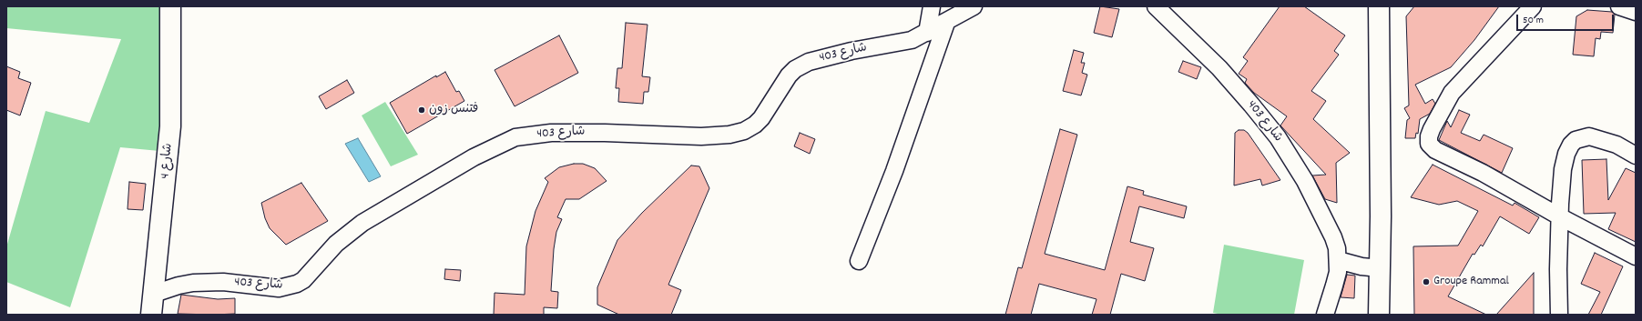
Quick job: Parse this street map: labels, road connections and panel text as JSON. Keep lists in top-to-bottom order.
{
  "streets": {
    "main road": ["شارع 4"],
    "street": ["شارع 403"]
  },
  "crossings": [
    ["شارع 403", "شارع 4"]
  ],
  "places": ["فتنس زون", "Groupe Rammal"],
  "scale_bar": "50 m"
}
